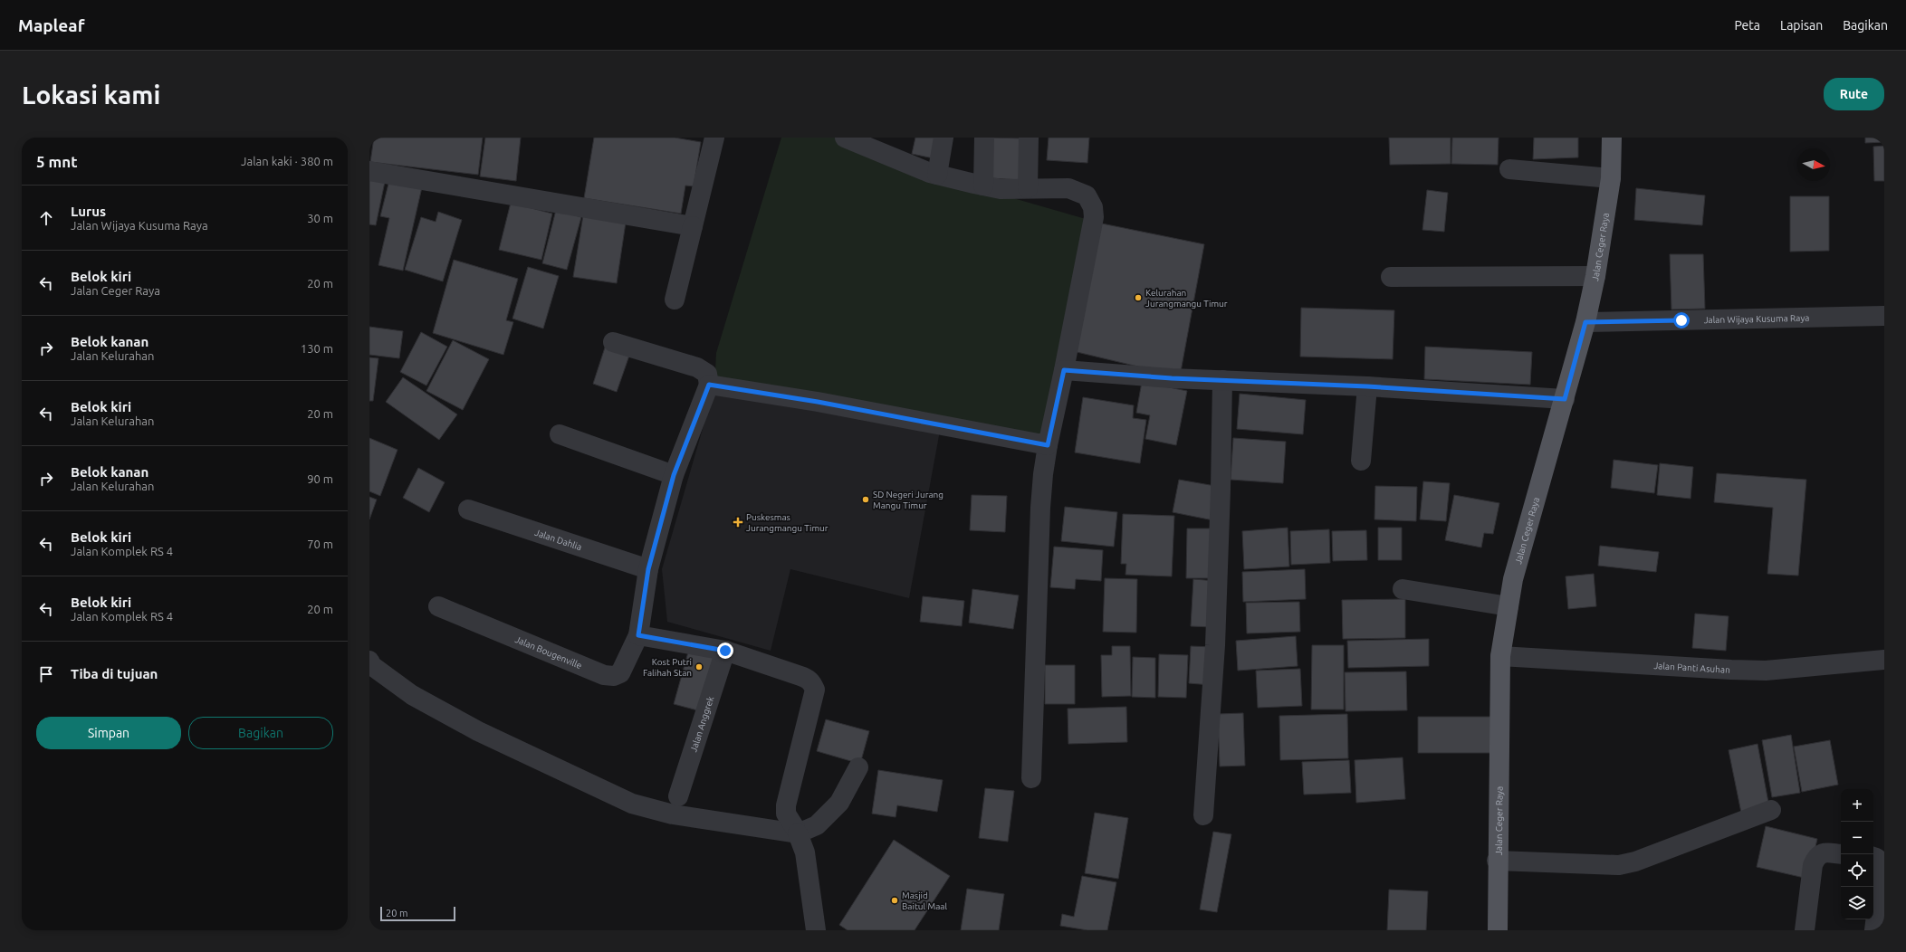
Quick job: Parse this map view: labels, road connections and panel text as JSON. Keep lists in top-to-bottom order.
{
  "streets": {
    "main road": ["Jalan Ceger Raya"],
    "street": [
      "Jalan Wijaya Kusuma Raya",
      "Jalan Dahlia",
      "Jalan Bougenville",
      "Jalan Panti Asuhan",
      "Jalan Anggrek"
    ]
  },
  "crossings": [
    ["Jalan Ceger Raya", "Jalan Wijaya Kusuma Raya"],
    ["Jalan Ceger Raya", "Jalan Panti Asuhan"]
  ],
  "places": {
    "other": [
      "Kelurahan Jurangmangu Timur",
      "SD Negeri Jurang Mangu Timur",
      "Kost Putri Falihah Stan",
      "Masjid Baitul Maal"
    ],
    "health": ["Puskesmas Jurangmangu Timur"]
  },
  "scale_bar": "20 m",
  "north": "right",
  "page": {
    "header": "Mapleaf",
    "nav": ["Peta", "Lapisan", "Bagikan"],
    "buttons": [
      "Rute",
      ["Simpan", "Bagikan"]
    ],
    "title": "Lokasi kami",
    "heading": ["5 mnt", "Jalan kaki · 380 m"],
    "list": [
      ["Lurus", "Jalan Wijaya Kusuma Raya", "30 m"],
      ["Belok kiri", "Jalan Ceger Raya", "20 m"],
      ["Belok kanan", "Jalan Kelurahan", "130 m"],
      ["Belok kiri", "Jalan Kelurahan", "20 m"],
      ["Belok kanan", "Jalan Kelurahan", "90 m"],
      ["Belok kiri", "Jalan Komplek RS 4", "70 m"],
      ["Belok kiri", "Jalan Komplek RS 4", "20 m"],
      "Tiba di tujuan"
    ],
    "map_buttons": ["+", "−"],
    "scale": "20 m"
  }
}
